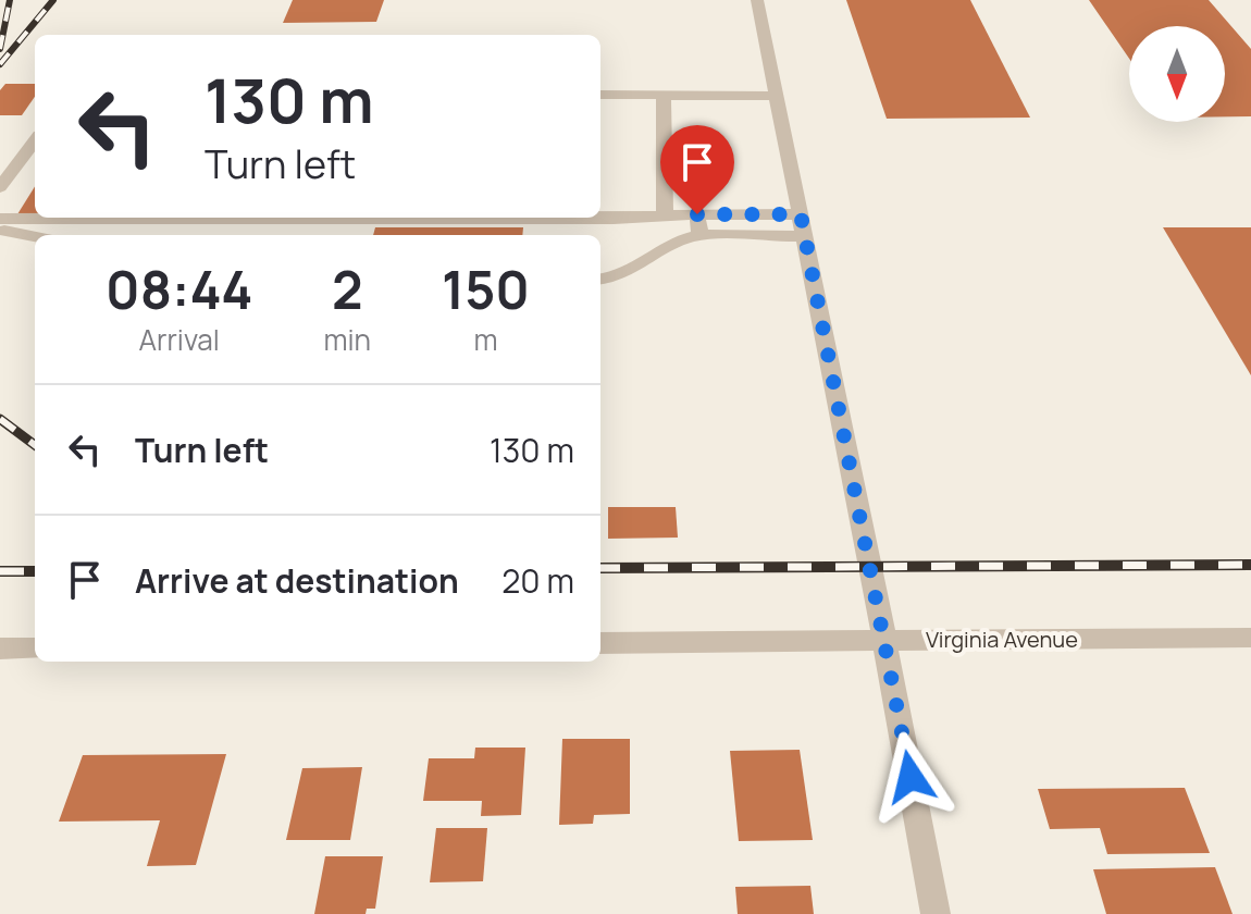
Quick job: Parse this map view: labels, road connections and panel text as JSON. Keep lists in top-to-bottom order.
{
  "streets": {
    "street": ["Virginia Avenue"]
  },
  "north": "bottom",
  "page": {
    "turn": ["130 m", "Turn left"],
    "eta": [
      "08:44",
      "Arrival",
      "2",
      "min",
      "150",
      "m"
    ],
    "list": [
      {
        "name": "Turn left",
        "value": "130 m"
      },
      {
        "name": "Arrive at destination",
        "value": "20 m"
      }
    ]
  }
}
